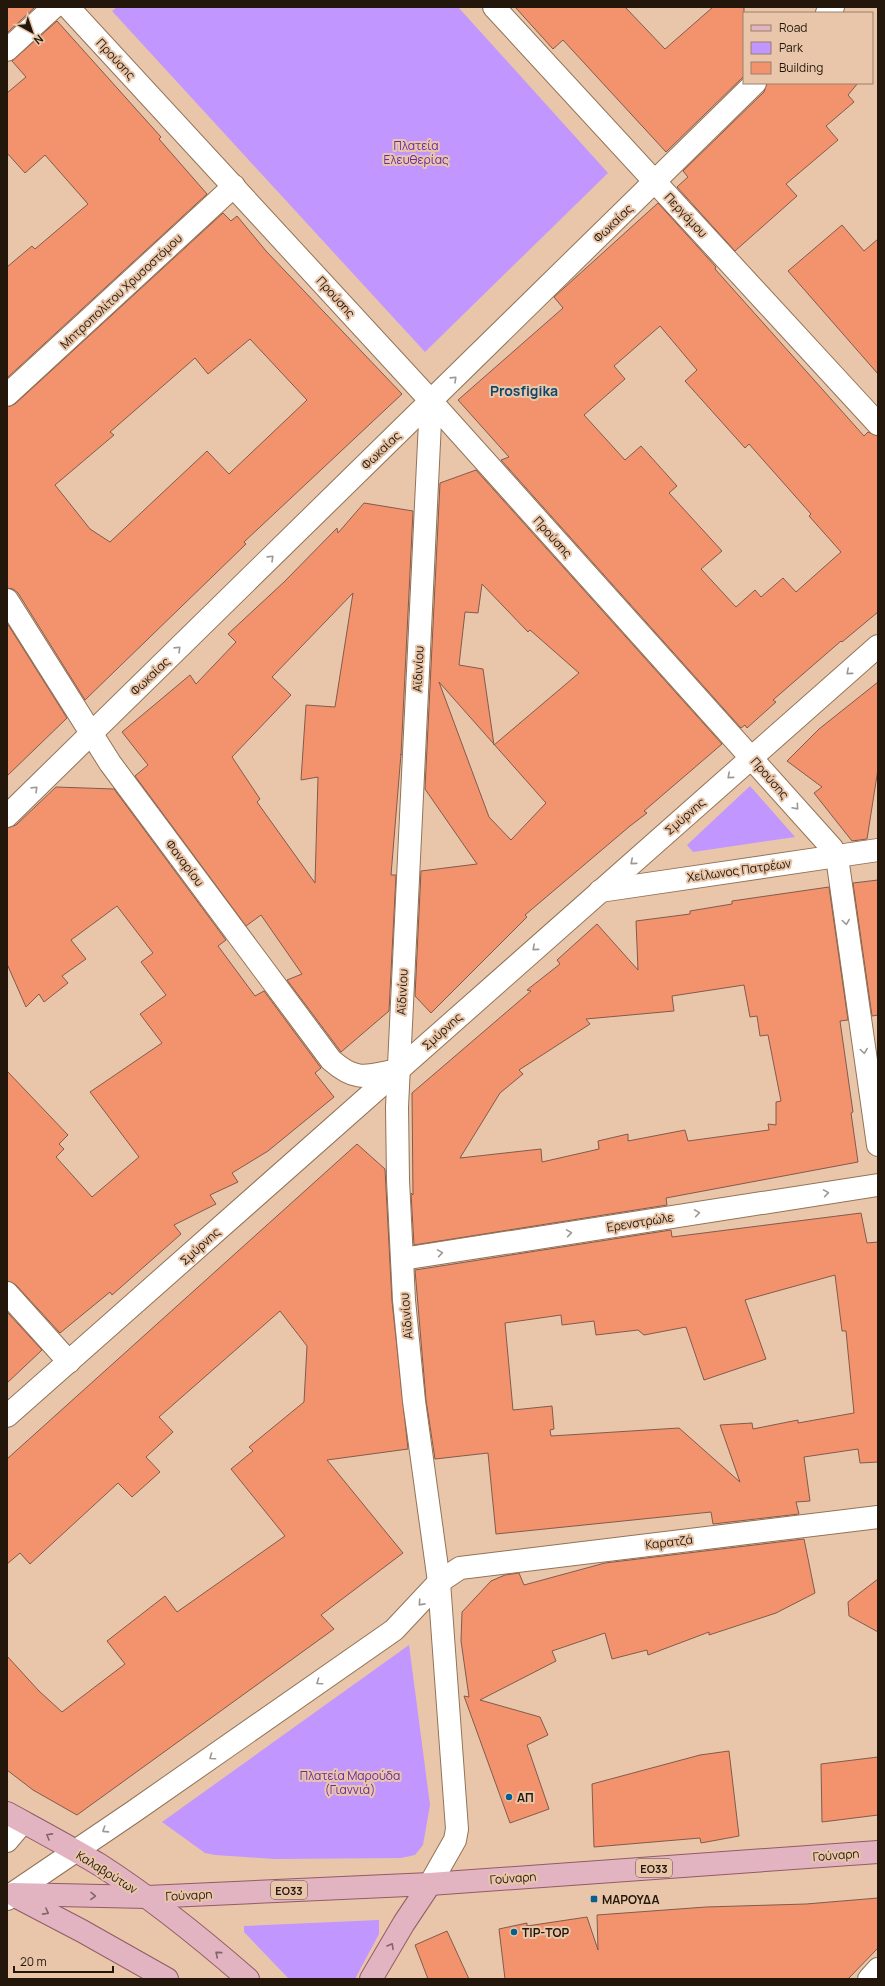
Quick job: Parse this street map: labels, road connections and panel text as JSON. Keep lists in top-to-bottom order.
{
  "streets": {
    "main road": ["Γούναρη", "ΕΟ33", "Καλαβρύτων"],
    "street": [
      "Προύσης",
      "Περγάμου",
      "Φωκαίας",
      "Μητροπολίτου Χρυσοστόμου",
      "Αϊδινίου",
      "Σμύρνης",
      "Φαναρίου",
      "Χείλωνος Πατρέων",
      "Ερενστρώλε",
      "Καρατζά"
    ]
  },
  "crossings": [
    ["Προύσης", "Φωκαίας"],
    ["Προύσης", "Μητροπολίτου Χρυσοστόμου"],
    ["Προύσης", "Αϊδινίου"],
    ["Προύσης", "Σμύρνης"],
    ["Προύσης", "Χείλωνος Πατρέων"],
    ["Περγάμου", "Φωκαίας"],
    ["Φωκαίας", "Αϊδινίου"],
    ["Φωκαίας", "Φαναρίου"],
    ["Αϊδινίου", "Σμύρνης"],
    ["Αϊδινίου", "Φαναρίου"],
    ["Αϊδινίου", "Ερενστρώλε"],
    ["Αϊδινίου", "Καρατζά"],
    ["Αϊδινίου", "Γούναρη"],
    ["Σμύρνης", "Φαναρίου"],
    ["Σμύρνης", "Χείλωνος Πατρέων"],
    ["Γούναρη", "Καλαβρύτων"]
  ],
  "one_way": ["Φωκαίας", "Σμύρνης", "Ερενστρώλε"],
  "districts": ["Prosfigika"],
  "parks": ["Πλατεία Ελευθερίας", "Πλατεία Μαρούδα (Γιαννιά)"],
  "places": {
    "other": ["ΑΠ", "TIP-TOP"],
    "transit": ["ΜΑΡΟΥΔΑ"]
  },
  "legend": ["Road", "Park", "Building"],
  "scale_bar": "20 m",
  "north": "bottom right"
}
